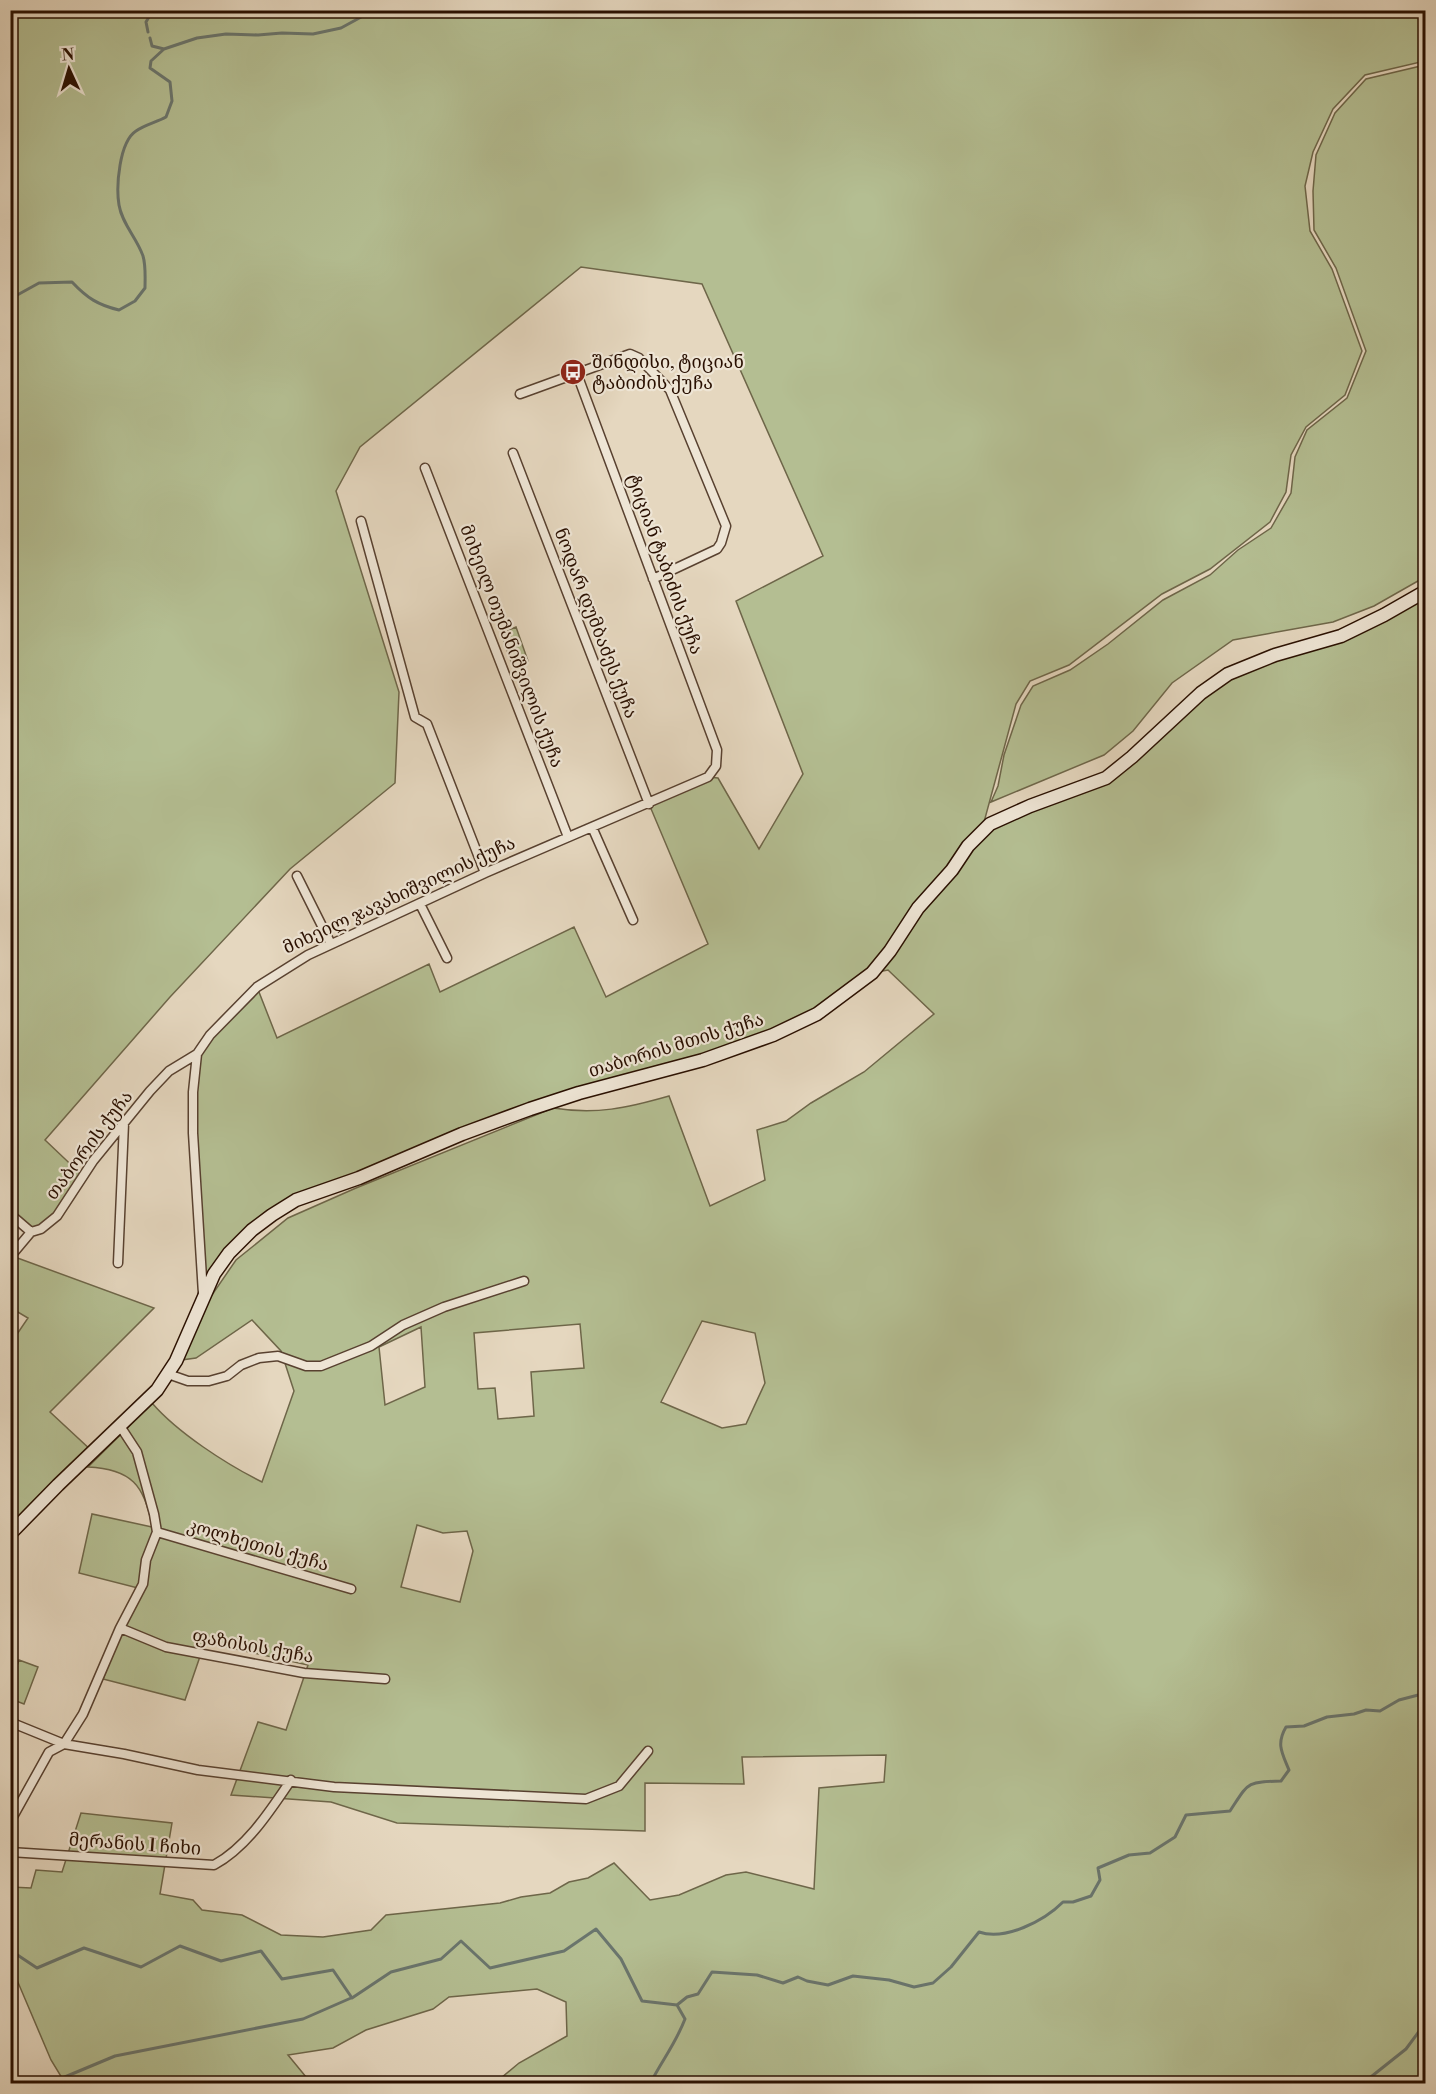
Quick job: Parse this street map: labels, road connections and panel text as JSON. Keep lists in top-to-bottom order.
{
  "streets": {
    "main road": ["თაბორის მთის ქუჩა"],
    "street": [
      "ტიციან ტაბიძის ქუჩა",
      "ნოდარ დუმბაძეს ქუჩა",
      "მიხეილ თუმანიშვილის ქუჩა",
      "მიხეილ ჯავახიშვილის ქუჩა",
      "თაბორის ქუჩა",
      "კოლხეთის ქუჩა",
      "ფაზისის ქუჩა",
      "მერანის I ჩიხი"
    ]
  },
  "crossings": [
    ["ტიციან ტაბიძის ქუჩა", "მიხეილ ჯავახიშვილის ქუჩა"],
    ["ნოდარ დუმბაძეს ქუჩა", "მიხეილ ჯავახიშვილის ქუჩა"],
    ["მიხეილ თუმანიშვილის ქუჩა", "მიხეილ ჯავახიშვილის ქუჩა"],
    ["მიხეილ ჯავახიშვილის ქუჩა", "თაბორის ქუჩა"]
  ],
  "places": {
    "bus stop": ["შინდისი, ტიციან ტაბიძის ქუჩა"]
  },
  "north": "top"
}
